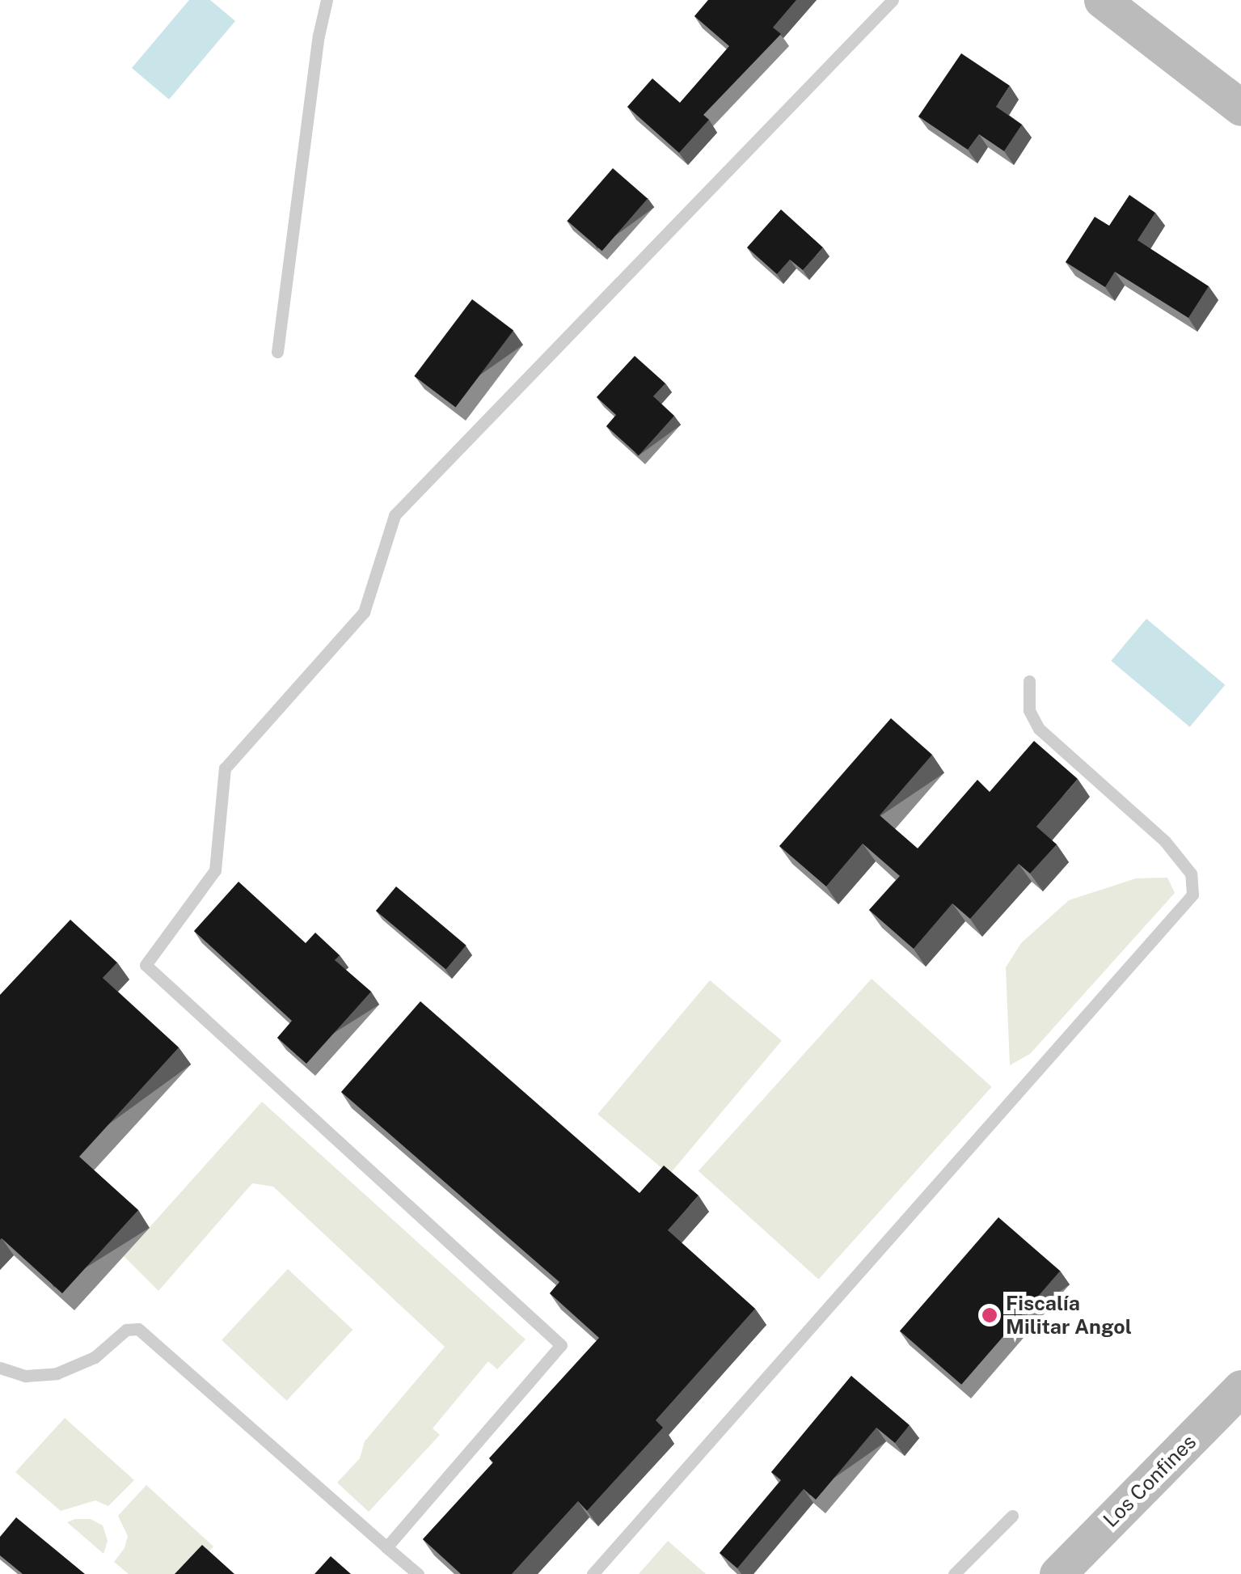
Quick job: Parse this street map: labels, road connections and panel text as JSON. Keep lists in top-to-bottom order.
{
  "streets": {
    "main road": ["Los Confines"]
  },
  "places": ["Fiscalía Militar Angol"]
}
